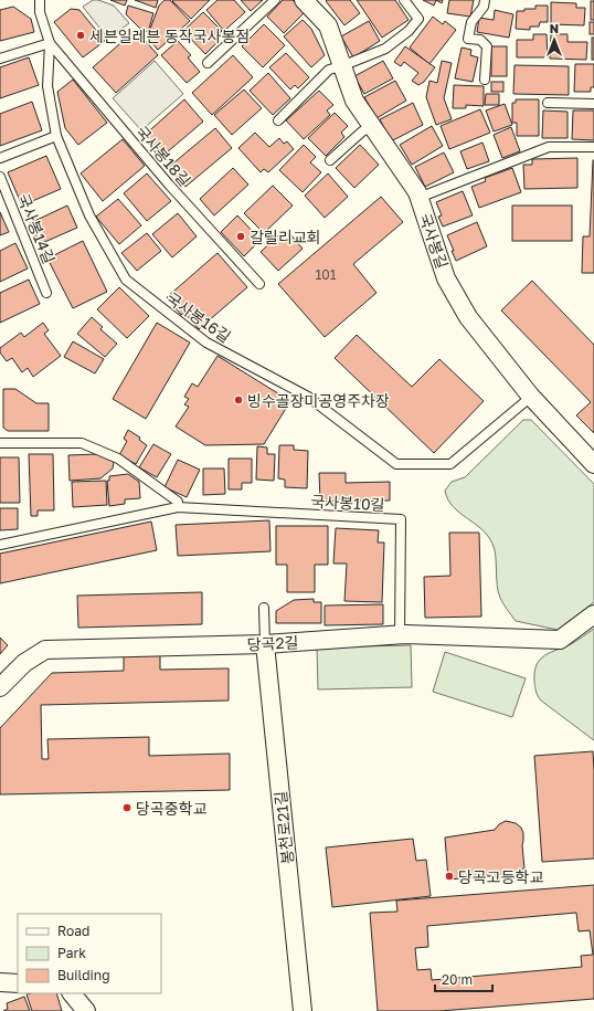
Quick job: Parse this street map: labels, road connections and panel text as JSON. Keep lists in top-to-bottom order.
{
  "streets": {
    "street": ["국사봉길", "당곡2길", "봉천로21길"],
    "lane": [
      "국사봉18길",
      "국사봉14길",
      "국사봉16길",
      "국사봉10길"
    ]
  },
  "crossings": [
    ["국사봉18길", "국사봉16길"],
    ["국사봉길", "국사봉16길"],
    ["국사봉10길", "당곡2길"],
    ["당곡2길", "봉천로21길"]
  ],
  "places": [
    "세븐일레븐 동작국사봉점",
    "갈릴리교회",
    "빙수골장미공영주차장",
    "당곡중학교",
    "당곡고등학교"
  ],
  "house_numbers": ["101"],
  "legend": ["Road", "Park", "Building"],
  "scale_bar": "20 m",
  "north": "top"
}
